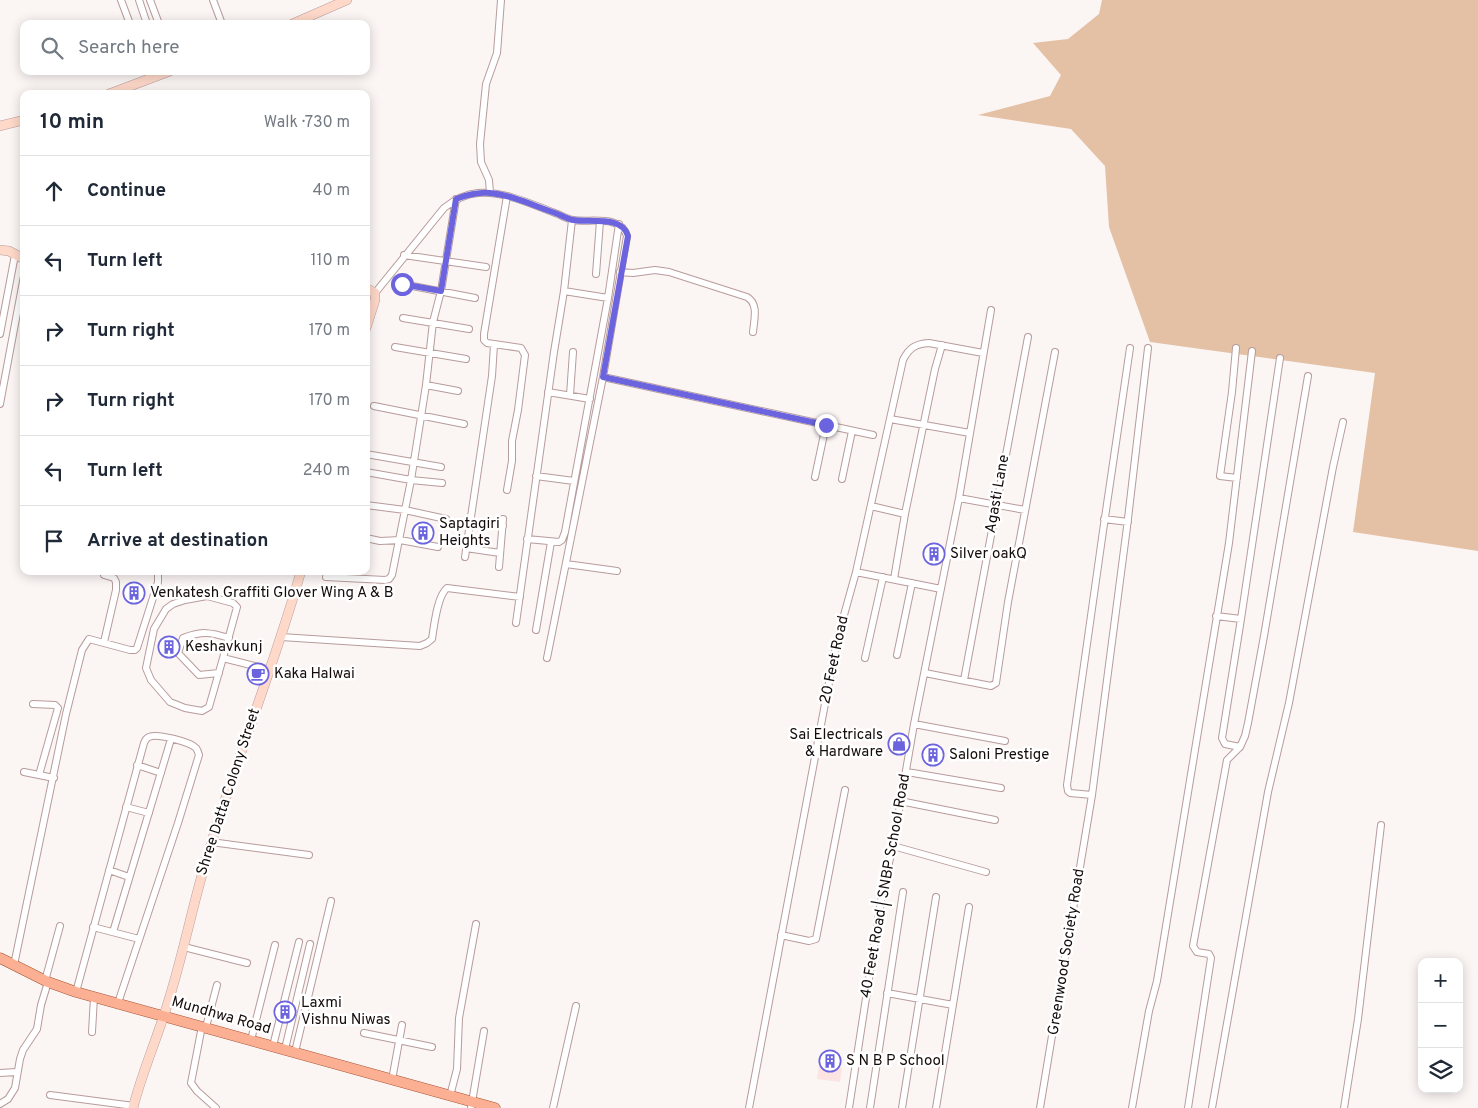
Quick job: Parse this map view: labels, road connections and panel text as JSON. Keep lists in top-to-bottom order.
{
  "streets": {
    "main road": ["Mundhwa Road"],
    "street": [
      "Agasti Lane",
      "20 Feet Road",
      "Shree Datta Colony Street",
      "40 Feet Road | SNBP School Road",
      "Greenwood Society Road"
    ]
  },
  "crossings": [
    ["20 Feet Road", "40 Feet Road | SNBP School Road"],
    ["Shree Datta Colony Street", "Mundhwa Road"]
  ],
  "places": {
    "building": [
      "Saptagiri Heights",
      "Silver oakQ",
      "Venkatesh Graffiti Glover Wing A & B",
      "Keshavkunj",
      "Saloni Prestige",
      "Laxmi Vishnu Niwas",
      "S N B P School"
    ],
    "cafe": ["Kaka Halwai"],
    "shop": ["Sai Electricals & Hardware"]
  },
  "page": {
    "search": "Search here",
    "heading": ["10 min", "Walk · 730 m"],
    "list": [
      ["Continue", "40 m"],
      ["Turn left", "110 m"],
      ["Turn right", "170 m"],
      ["Turn right", "170 m"],
      ["Turn left", "240 m"],
      "Arrive at destination"
    ],
    "map_buttons": ["+", "−"]
  }
}
